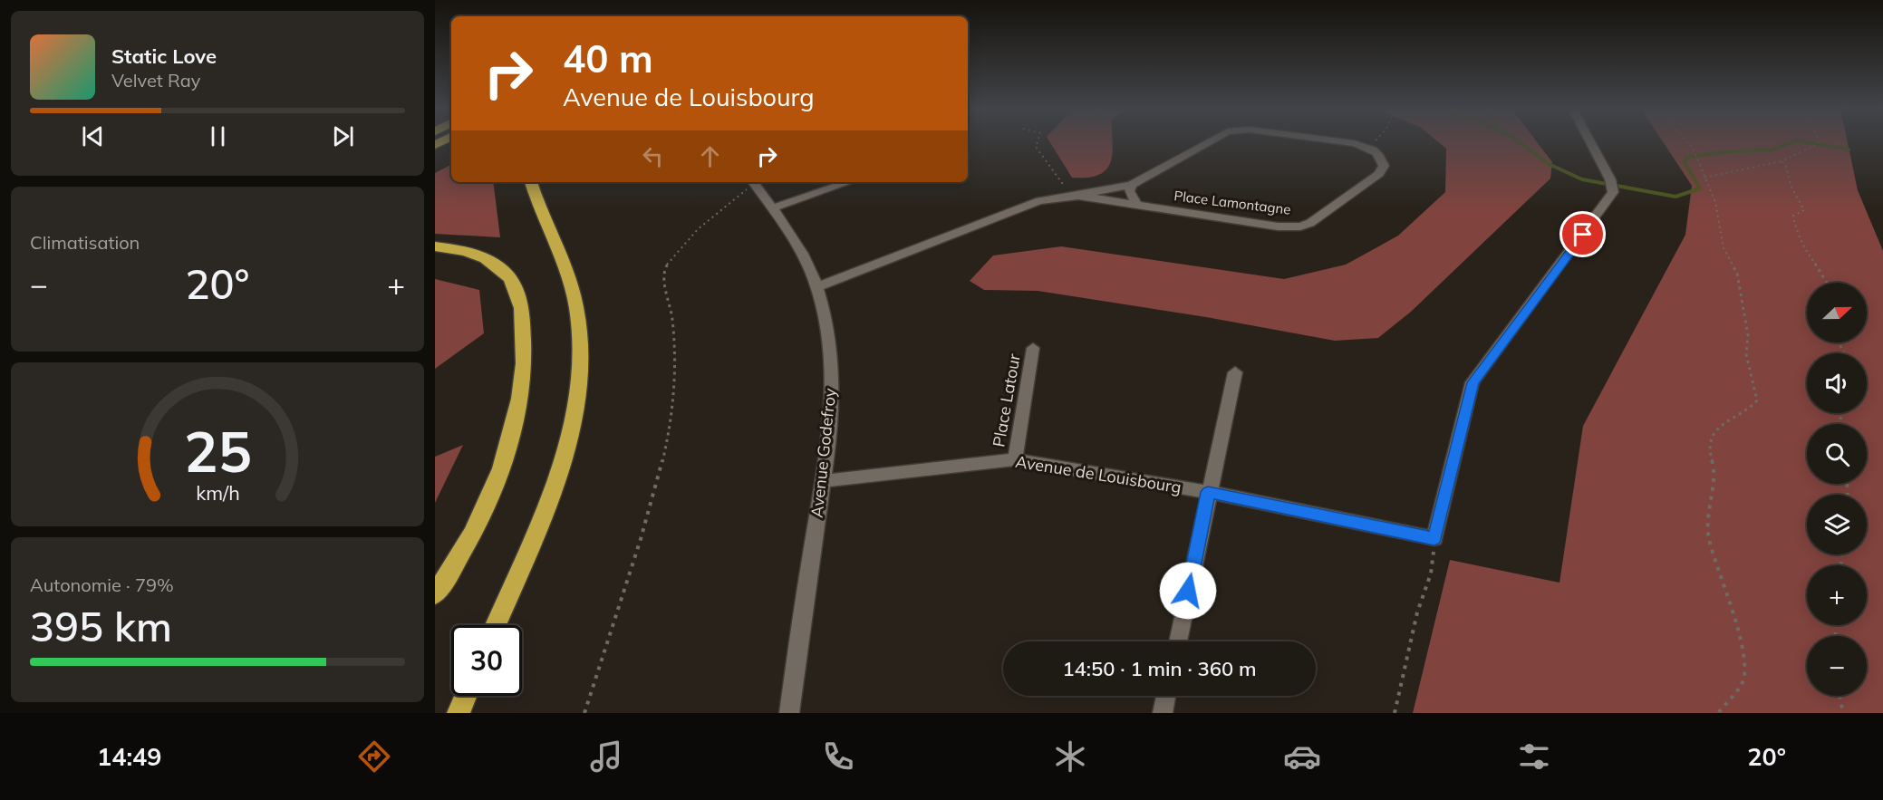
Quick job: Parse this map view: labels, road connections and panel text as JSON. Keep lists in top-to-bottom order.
{
  "streets": {
    "street": [
      "Place Lamontagne",
      "Place Latour",
      "Avenue Godefroy",
      "Avenue de Louisbourg"
    ]
  },
  "crossings": [
    ["Place Lamontagne", "Avenue Godefroy"],
    ["Place Latour", "Avenue de Louisbourg"],
    ["Avenue Godefroy", "Avenue de Louisbourg"]
  ],
  "north": "right",
  "page": {
    "turn": ["40 m", "Avenue de Louisbourg"],
    "song": ["Static Love", "Velvet Ray"],
    "tile": [
      "Climatisation",
      ["Autonomie · 79%", "395 km"]
    ],
    "heat": ["−", "20°", "+"],
    "map_buttons": ["+", "−"],
    "limit": "30",
    "trip": "14:50 · 1 min · 360 m",
    "tabs": ["14:49", "20°"],
    "gauge": ["25", "km/h"]
  }
}
